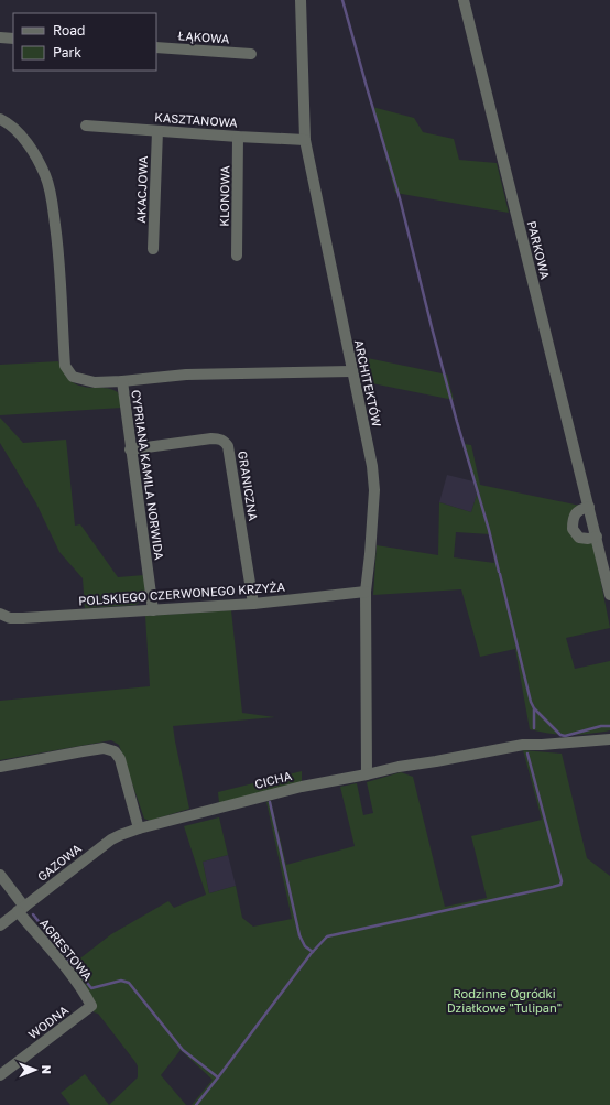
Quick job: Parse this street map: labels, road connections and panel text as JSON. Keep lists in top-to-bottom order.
{
  "streets": {
    "street": [
      "ŁĄKOWA",
      "KASZTANOWA",
      "AKACJOWA",
      "KLONOWA",
      "PARKOWA",
      "ARCHITEKTÓW",
      "CYPRIANA KAMILA NORWIDA",
      "GRANICZNA",
      "POLSKIEGO CZERWONEGO KRZYŻA",
      "CICHA",
      "GAZOWA",
      "AGRESTOWA",
      "WODNA"
    ]
  },
  "crossings": [
    ["KASZTANOWA", "AKACJOWA"],
    ["KASZTANOWA", "KLONOWA"],
    ["KASZTANOWA", "ARCHITEKTÓW"],
    ["ARCHITEKTÓW", "POLSKIEGO CZERWONEGO KRZYŻA"],
    ["ARCHITEKTÓW", "CICHA"],
    ["CYPRIANA KAMILA NORWIDA", "GRANICZNA"],
    ["CYPRIANA KAMILA NORWIDA", "POLSKIEGO CZERWONEGO KRZYŻA"],
    ["GRANICZNA", "POLSKIEGO CZERWONEGO KRZYŻA"],
    ["CICHA", "GAZOWA"],
    ["GAZOWA", "AGRESTOWA"],
    ["AGRESTOWA", "WODNA"]
  ],
  "parks": ["Rodzinne Ogródki Działkowe \"Tulipan\""],
  "legend": ["Road", "Park"],
  "north": "right"
}
